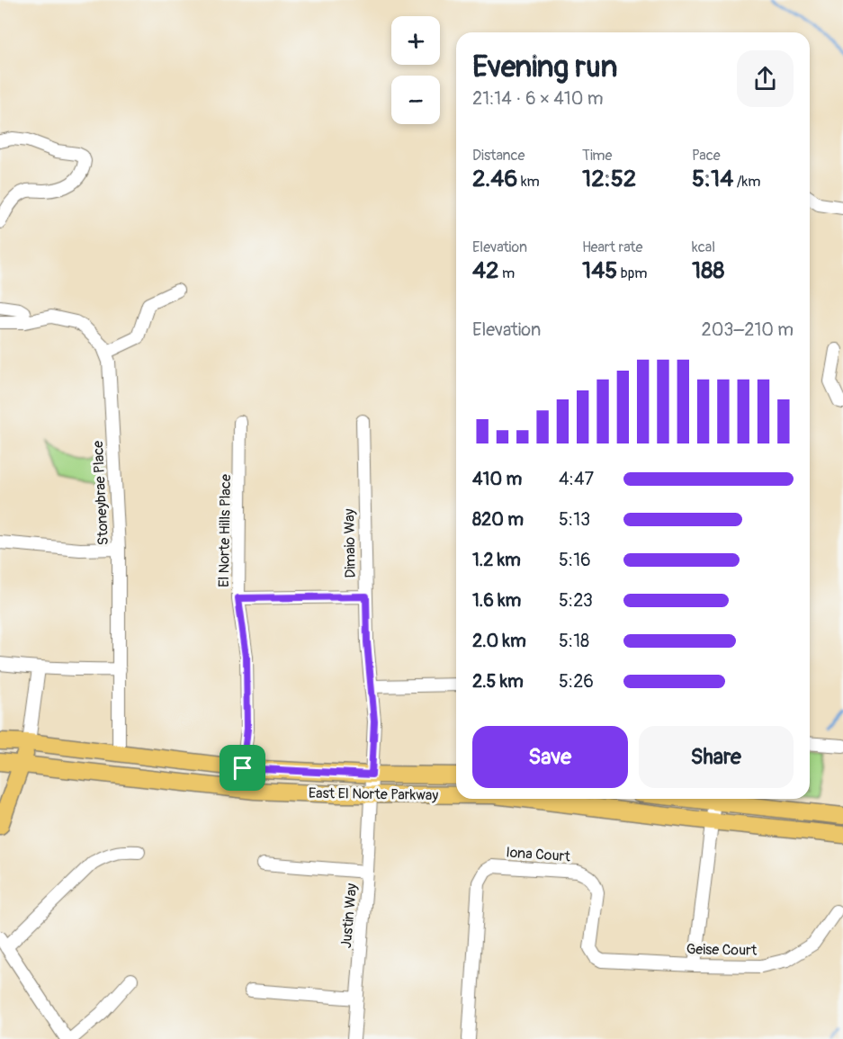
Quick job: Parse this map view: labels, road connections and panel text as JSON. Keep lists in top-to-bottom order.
{
  "streets": {
    "main road": ["East El Norte Parkway"],
    "street": [
      "Stoneybrae Place",
      "El Norte Hills Place",
      "Dimaio Way",
      "Iona Court",
      "Justin Way",
      "Geise Court"
    ]
  },
  "crossings": [
    ["Stoneybrae Place", "East El Norte Parkway"],
    ["El Norte Hills Place", "East El Norte Parkway"],
    ["Dimaio Way", "East El Norte Parkway"],
    ["Dimaio Way", "Justin Way"],
    ["East El Norte Parkway", "Justin Way"],
    ["Iona Court", "Geise Court"]
  ],
  "page": {
    "map_buttons": ["+", "−"],
    "heading": ["Evening run", "21:14 · 6 × 410 m"],
    "stats": [
      ["Distance", "2.46 km"],
      ["Time", "12:52"],
      ["Pace", "5:14 /km"],
      ["Elevation", "42 m"],
      ["Heart rate", "145 bpm"],
      ["kcal", "188"]
    ],
    "chart": ["Elevation", "203–210 m"],
    "list": [
      {
        "name": "410 m",
        "note": "4:47"
      },
      {
        "name": "820 m",
        "note": "5:13"
      },
      {
        "name": "1.2 km",
        "note": "5:16"
      },
      {
        "name": "1.6 km",
        "note": "5:23"
      },
      {
        "name": "2.0 km",
        "note": "5:18"
      },
      {
        "name": "2.5 km",
        "note": "5:26"
      }
    ],
    "buttons": ["Save", "Share"]
  }
}
